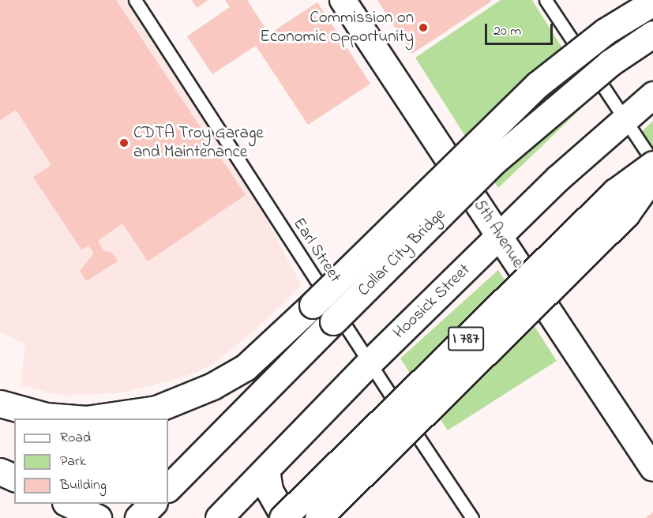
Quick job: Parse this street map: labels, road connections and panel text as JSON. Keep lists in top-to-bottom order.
{
  "streets": {
    "main road": ["Collar City Bridge", "Hoosick Street", "I 787"],
    "street": ["5th Avenue"],
    "lane": ["Earl Street"]
  },
  "crossings": [
    ["5th Avenue", "Hoosick Street"],
    ["Earl Street", "Hoosick Street"]
  ],
  "places": ["Commission on Economic Opportunity", "CDTA Troy Garage and Maintenance"],
  "legend": ["Road", "Park", "Building"],
  "scale_bar": "20 m"
}
